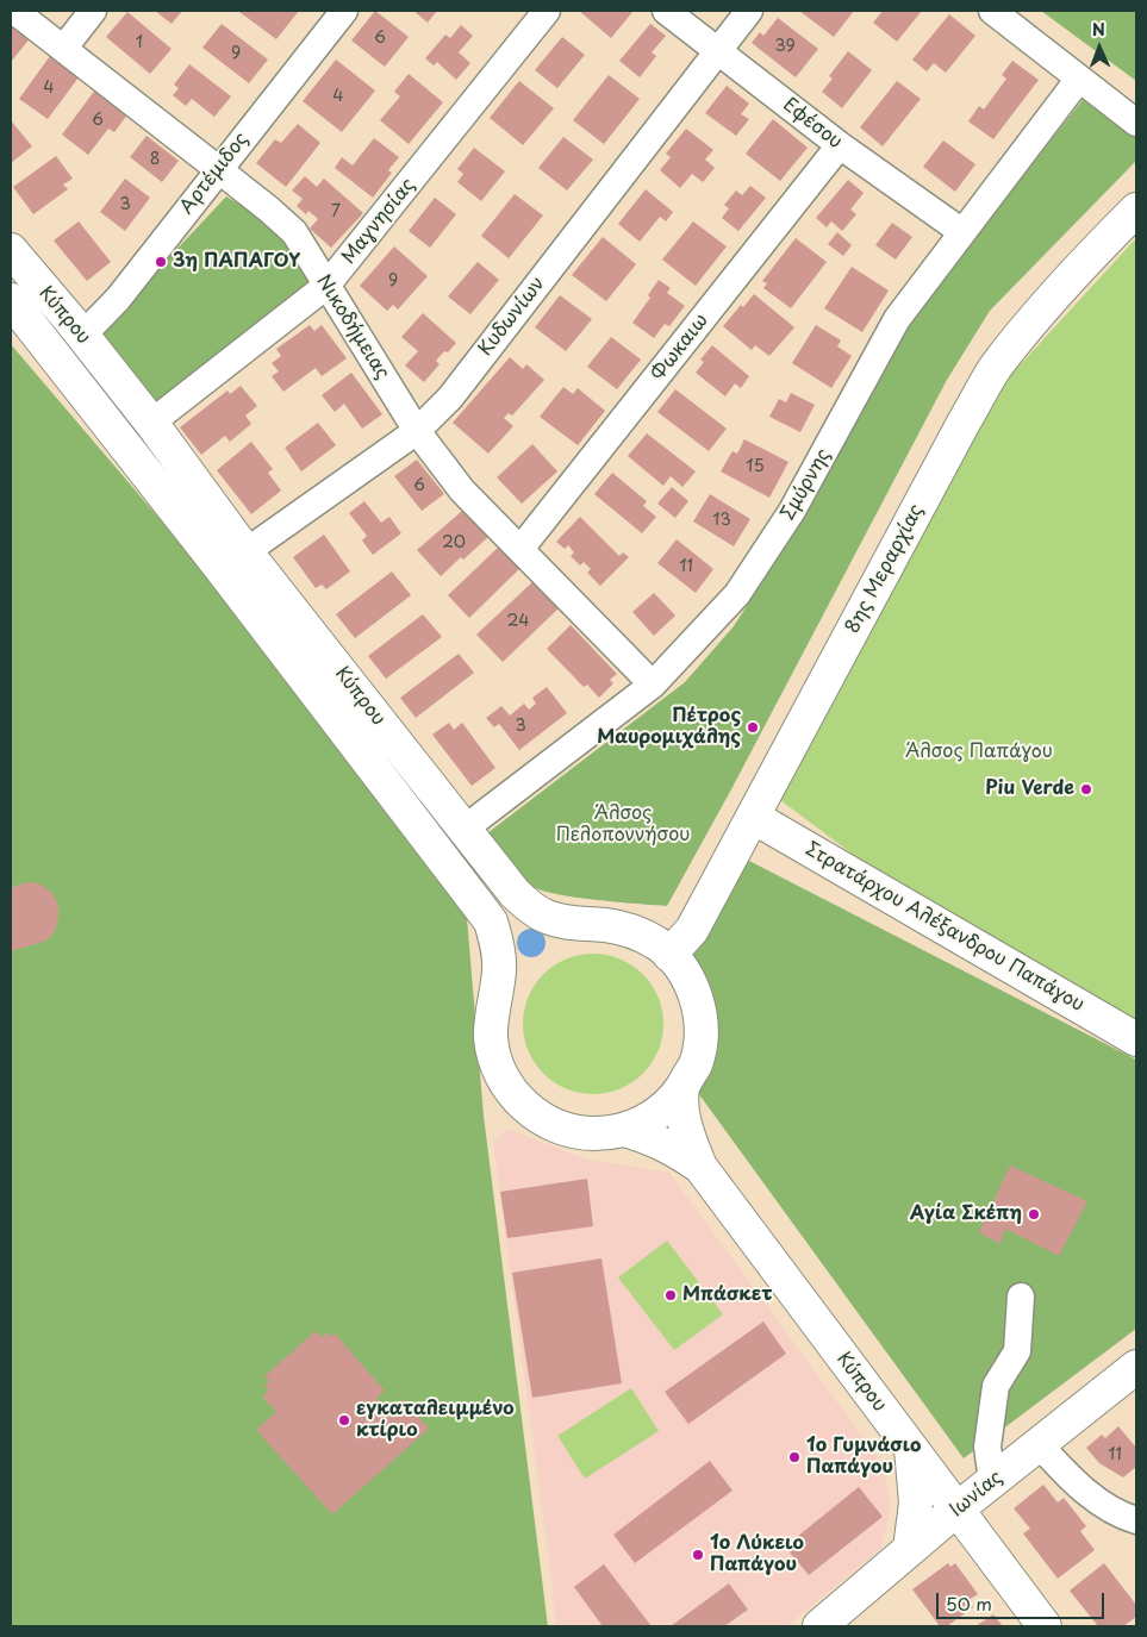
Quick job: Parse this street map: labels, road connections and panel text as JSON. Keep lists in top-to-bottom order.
{
  "streets": {
    "street": [
      "Εφέσου",
      "Αρτέμιδος",
      "Μαγνησίας",
      "Κύπρου",
      "Κυδωνίων",
      "Νικοδήμειας",
      "Φωκαιω",
      "Σμύρνης",
      "8ης Μεραρχίας",
      "Στρατάρχου Αλέξανδρου Παπάγου",
      "Ιωνίας"
    ]
  },
  "crossings": [
    ["Εφέσου", "Κυδωνίων"],
    ["Εφέσου", "Φωκαιω"],
    ["Εφέσου", "Σμύρνης"],
    ["Αρτέμιδος", "Κύπρου"],
    ["Αρτέμιδος", "Νικοδήμειας"],
    ["Μαγνησίας", "Κύπρου"],
    ["Μαγνησίας", "Νικοδήμειας"],
    ["Κύπρου", "Κυδωνίων"],
    ["Κύπρου", "Σμύρνης"],
    ["Κύπρου", "8ης Μεραρχίας"],
    ["Κύπρου", "Ιωνίας"],
    ["Κυδωνίων", "Νικοδήμειας"],
    ["Νικοδήμειας", "Φωκαιω"],
    ["Νικοδήμειας", "Σμύρνης"],
    ["8ης Μεραρχίας", "Στρατάρχου Αλέξανδρου Παπάγου"]
  ],
  "parks": ["Άλσος Παπάγου", "Άλσος Πελοποννήσου"],
  "places": [
    "3η ΠΑΠΑΓΟΥ",
    "Πέτρος Μαυρομιχάλης",
    "Piu Verde",
    "Αγία Σκέπη",
    "Μπάσκετ",
    "εγκαταλειμμένο κτίριο",
    "1ο Γυμνάσιο Παπάγου",
    "1ο Λύκειο Παπάγου"
  ],
  "house_numbers": [
    "6",
    "1",
    "39",
    "9",
    "4",
    "4",
    "6",
    "8",
    "3",
    "7",
    "9",
    "15",
    "6",
    "13",
    "20",
    "11",
    "24",
    "3",
    "11"
  ],
  "scale_bar": "50 m",
  "north": "top"
}
